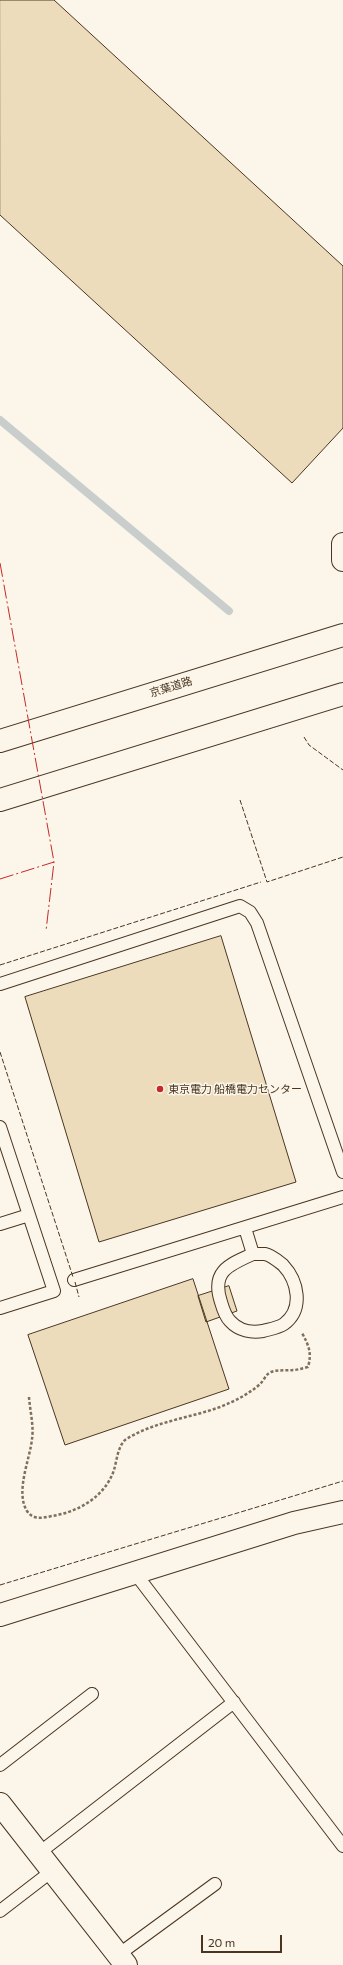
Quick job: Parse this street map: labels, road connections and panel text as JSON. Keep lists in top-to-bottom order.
{
  "streets": {
    "main road": ["京葉道路"]
  },
  "places": ["東京電力 船橋電力センター"],
  "scale_bar": "20 m"
}
